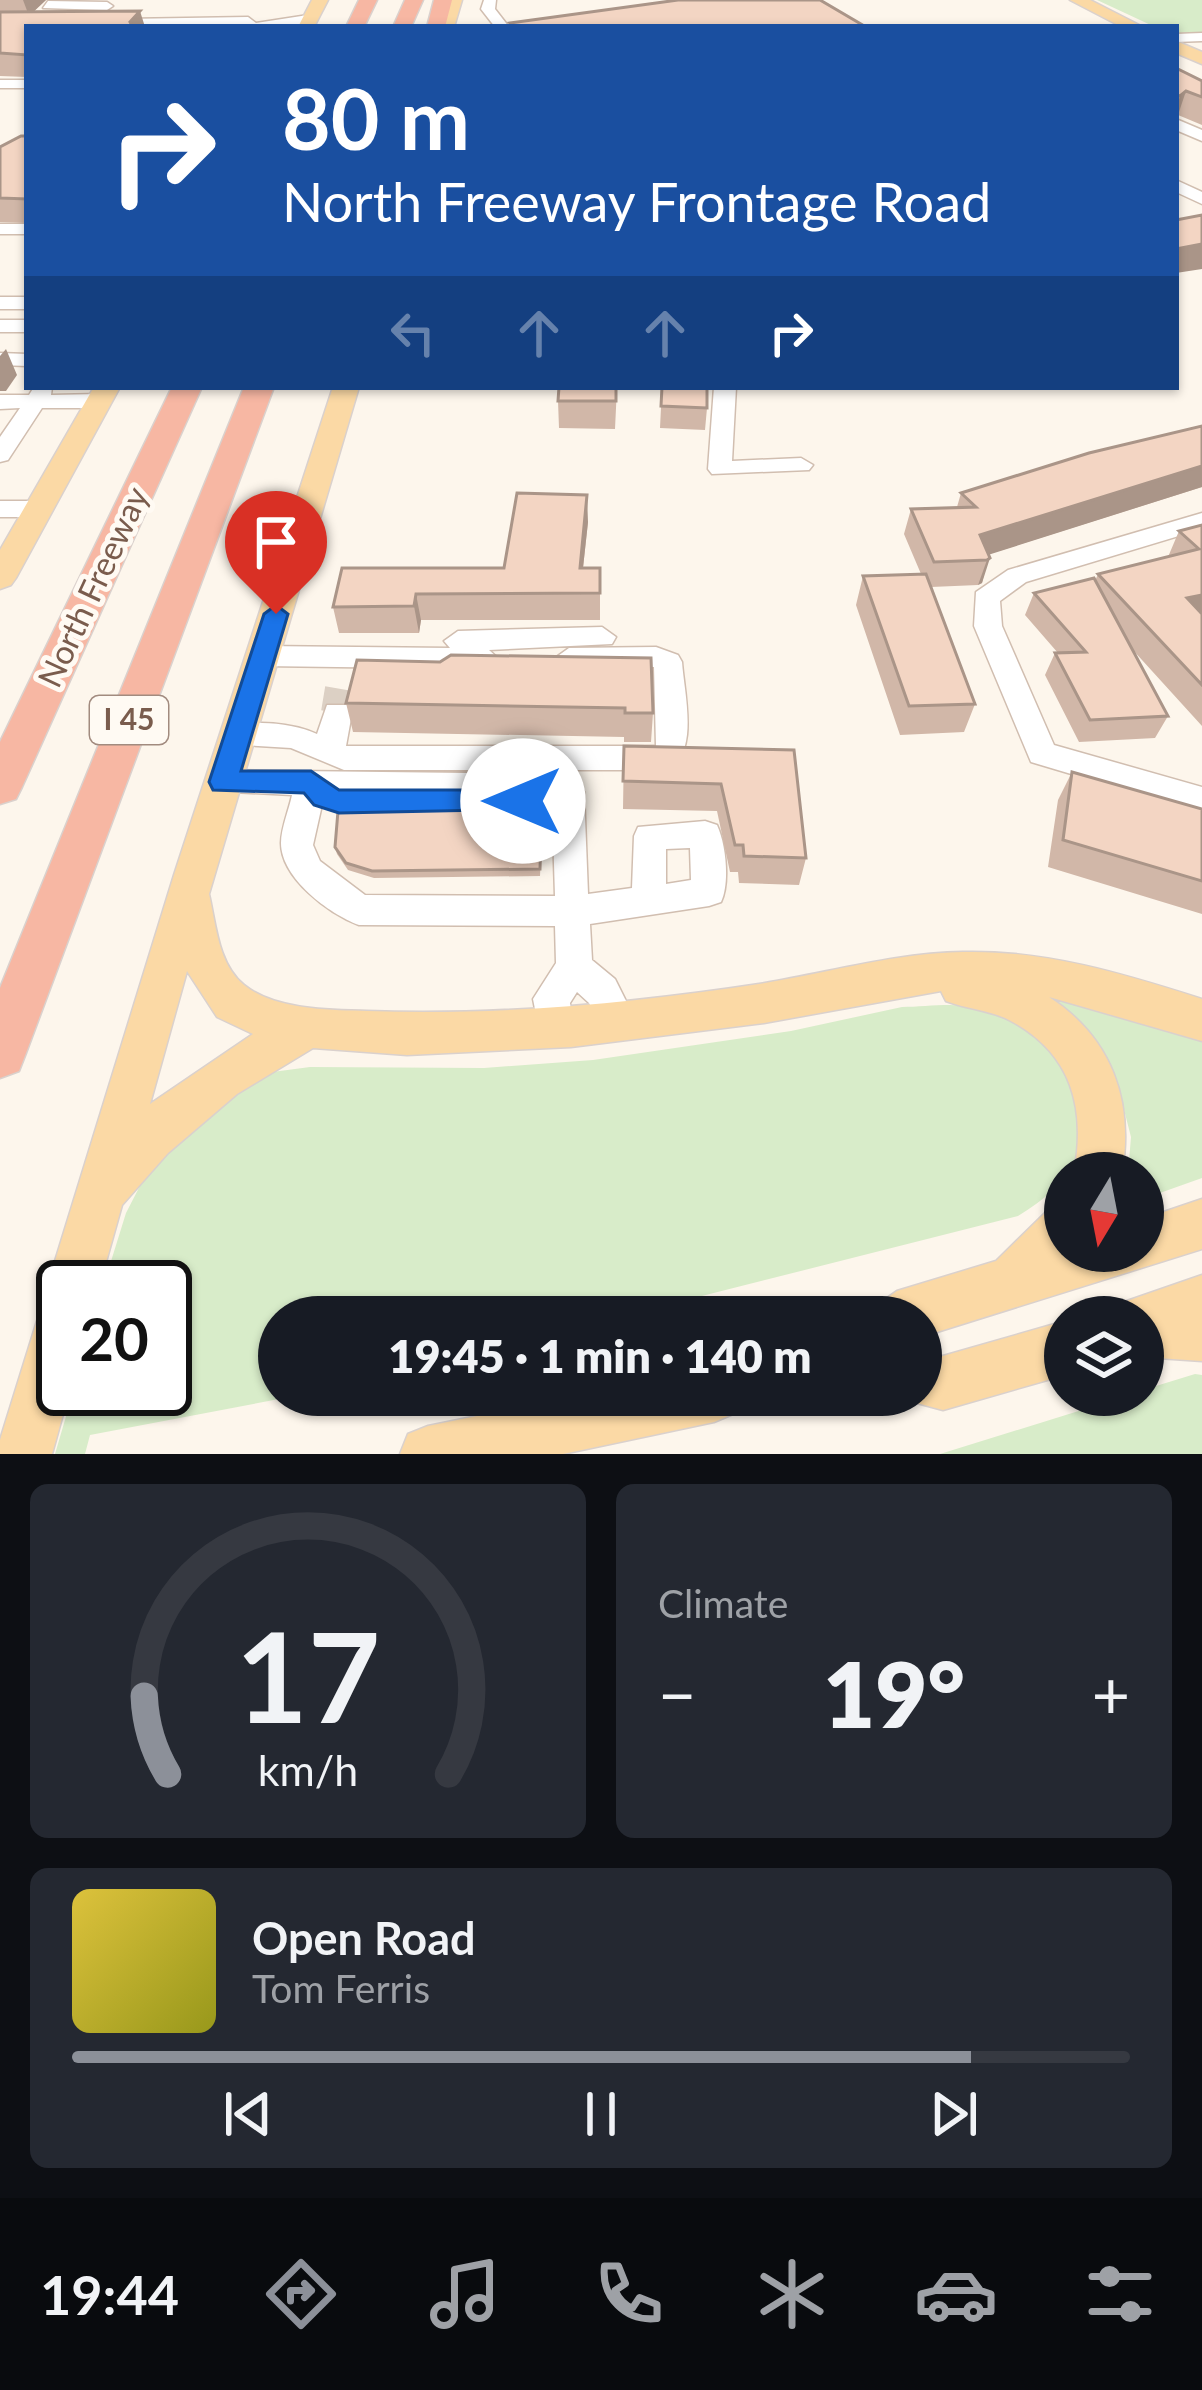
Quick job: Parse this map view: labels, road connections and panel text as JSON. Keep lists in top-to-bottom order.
{
  "streets": {
    "highway": ["North Freeway", "I 45"]
  },
  "north": "bottom",
  "page": {
    "turn": ["80 m", "North Freeway Frontage Road"],
    "limit": "20",
    "trip": "19:45 · 1 min · 140 m",
    "tile": "Climate",
    "heat": ["−", "19°", "+"],
    "song": ["Open Road", "Tom Ferris"],
    "tabs": "19:44",
    "gauge": ["17", "km/h"]
  }
}
